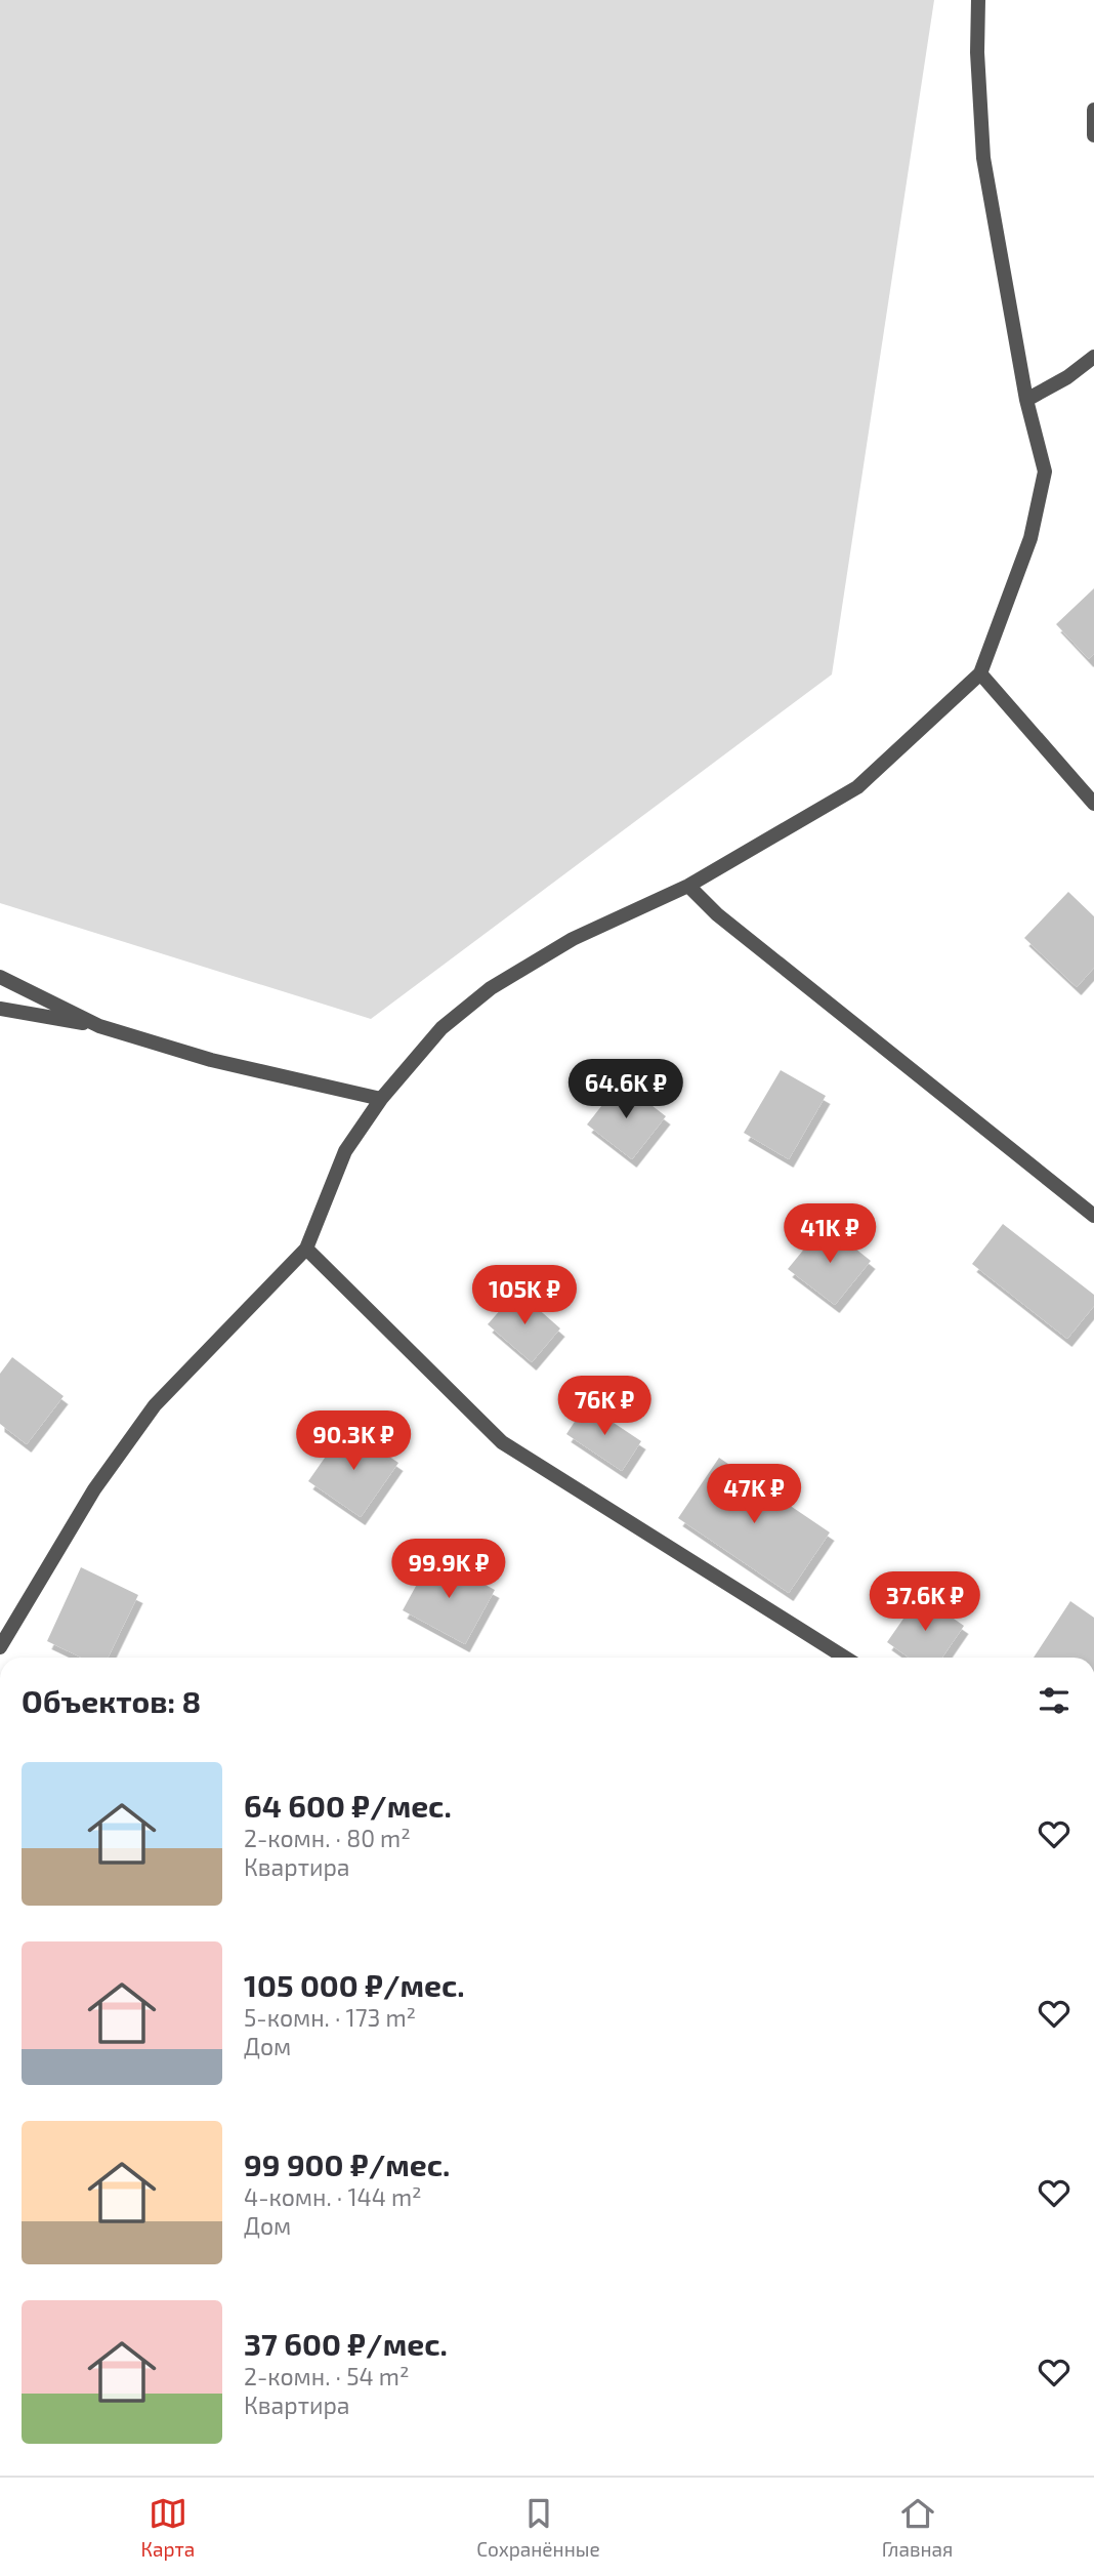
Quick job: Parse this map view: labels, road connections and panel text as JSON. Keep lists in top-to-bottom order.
{
  "page": {
    "price": [
      "64.6K ₽",
      "41K ₽",
      "105K ₽",
      "76K ₽",
      "90.3K ₽",
      "47K ₽",
      "99.9K ₽",
      "37.6K ₽"
    ],
    "heading": "Объектов: 8",
    "list": [
      {
        "name": "64 600 ₽/мес.",
        "note": "2-комн. · 80 m² · Квартира"
      },
      {
        "name": "105 000 ₽/мес.",
        "note": "5-комн. · 173 m² · Дом"
      },
      {
        "name": "99 900 ₽/мес.",
        "note": "4-комн. · 144 m² · Дом"
      },
      {
        "name": "37 600 ₽/мес.",
        "note": "2-комн. · 54 m² · Квартира"
      }
    ],
    "tabs": ["Карта", "Сохранённые", "Главная"]
  }
}
